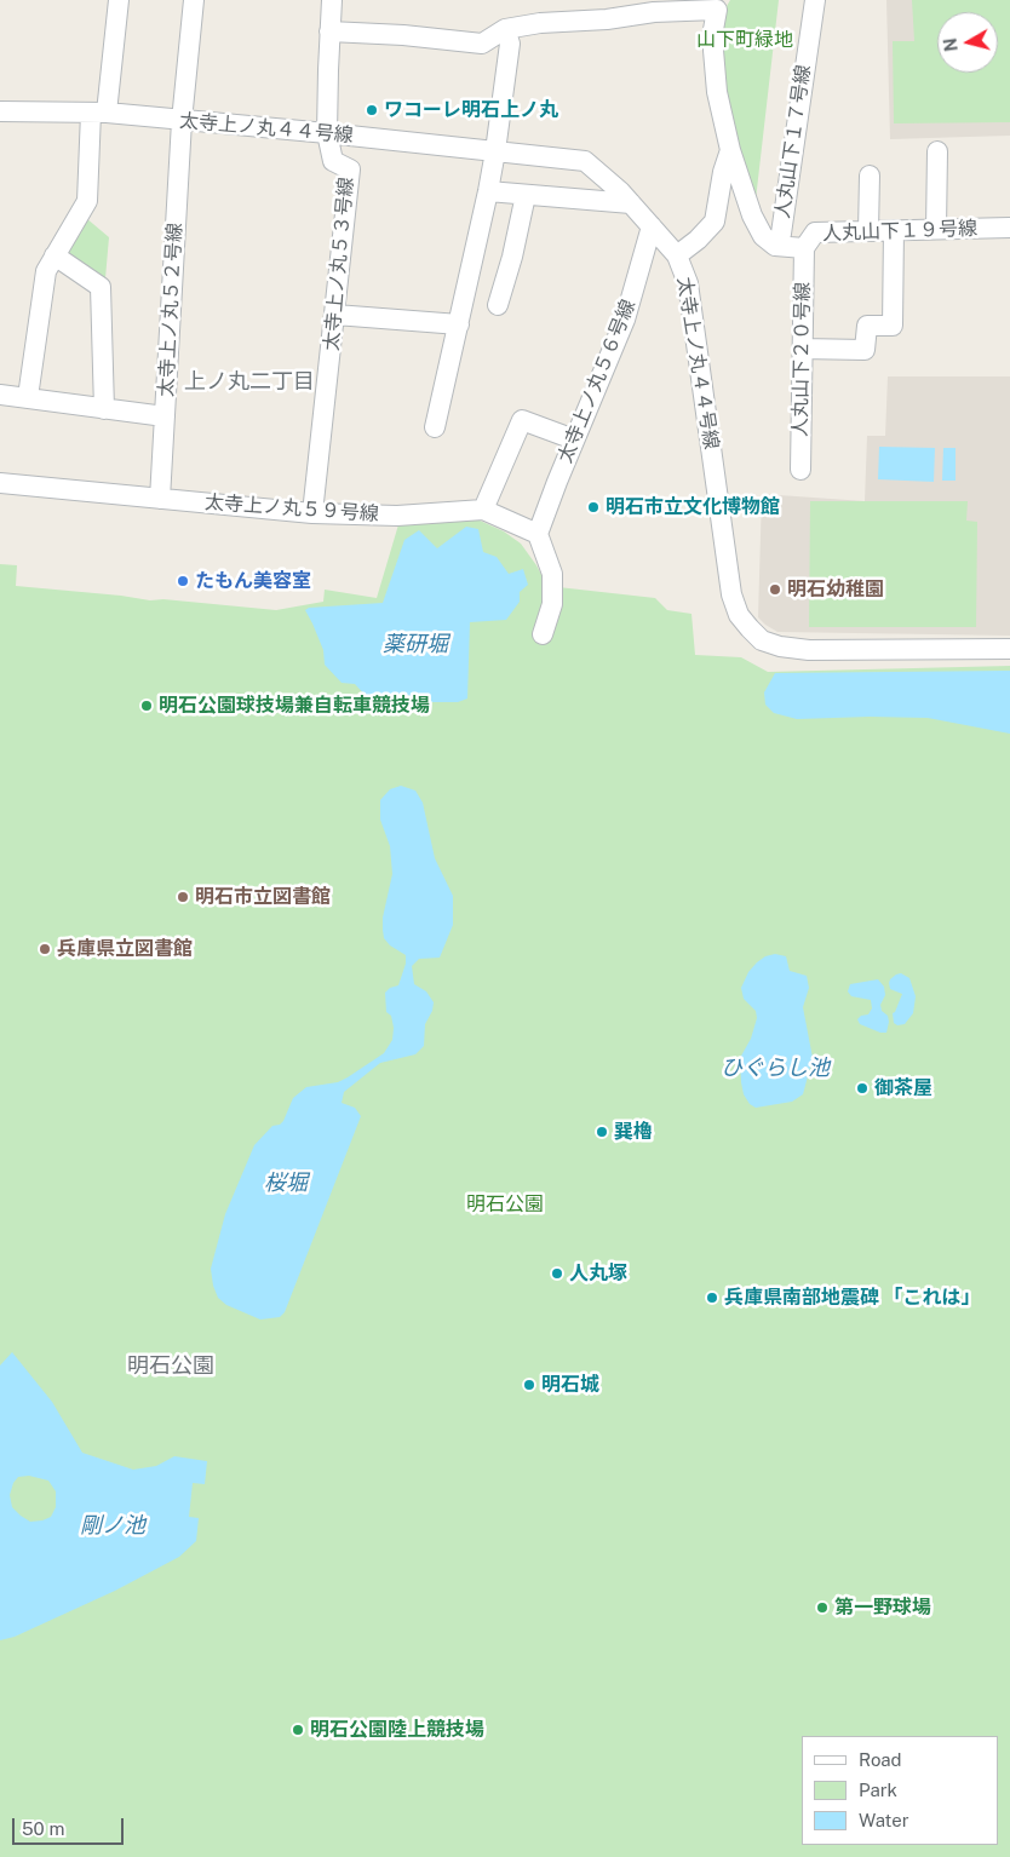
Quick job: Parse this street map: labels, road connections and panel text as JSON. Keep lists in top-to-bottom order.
{
  "streets": {
    "street": [
      "太寺上ノ丸４４号線",
      "人丸山下１７号線",
      "人丸山下１９号線",
      "太寺上ノ丸５３号線",
      "太寺上ノ丸５２号線",
      "人丸山下２０号線",
      "太寺上ノ丸５６号線",
      "太寺上ノ丸５９号線"
    ]
  },
  "crossings": [
    ["太寺上ノ丸４４号線", "太寺上ノ丸５３号線"],
    ["太寺上ノ丸４４号線", "太寺上ノ丸５２号線"],
    ["太寺上ノ丸４４号線", "太寺上ノ丸５６号線"],
    ["人丸山下１７号線", "人丸山下１９号線"],
    ["人丸山下１９号線", "人丸山下２０号線"],
    ["太寺上ノ丸５３号線", "太寺上ノ丸５９号線"],
    ["太寺上ノ丸５２号線", "太寺上ノ丸５９号線"],
    ["太寺上ノ丸５６号線", "太寺上ノ丸５９号線"]
  ],
  "districts": ["上ノ丸二丁目", "明石公園"],
  "water": [
    "薬研堀",
    "ひぐらし池",
    "桜堀",
    "剛ノ池"
  ],
  "parks": ["山下町緑地", "明石公園"],
  "places": [
    "ワコーレ明石上ノ丸",
    "明石市立文化博物館",
    "たもん美容室",
    "明石幼稚園",
    "明石公園球技場兼自転車競技場",
    "明石市立図書館",
    "兵庫県立図書館",
    "御茶屋",
    "巽櫓",
    "人丸塚",
    "兵庫県南部地震碑 「これは」",
    "明石城",
    "第一野球場",
    "明石公園陸上競技場"
  ],
  "legend": ["Road", "Park", "Water"],
  "scale_bar": "50 m",
  "north": "left"
}
